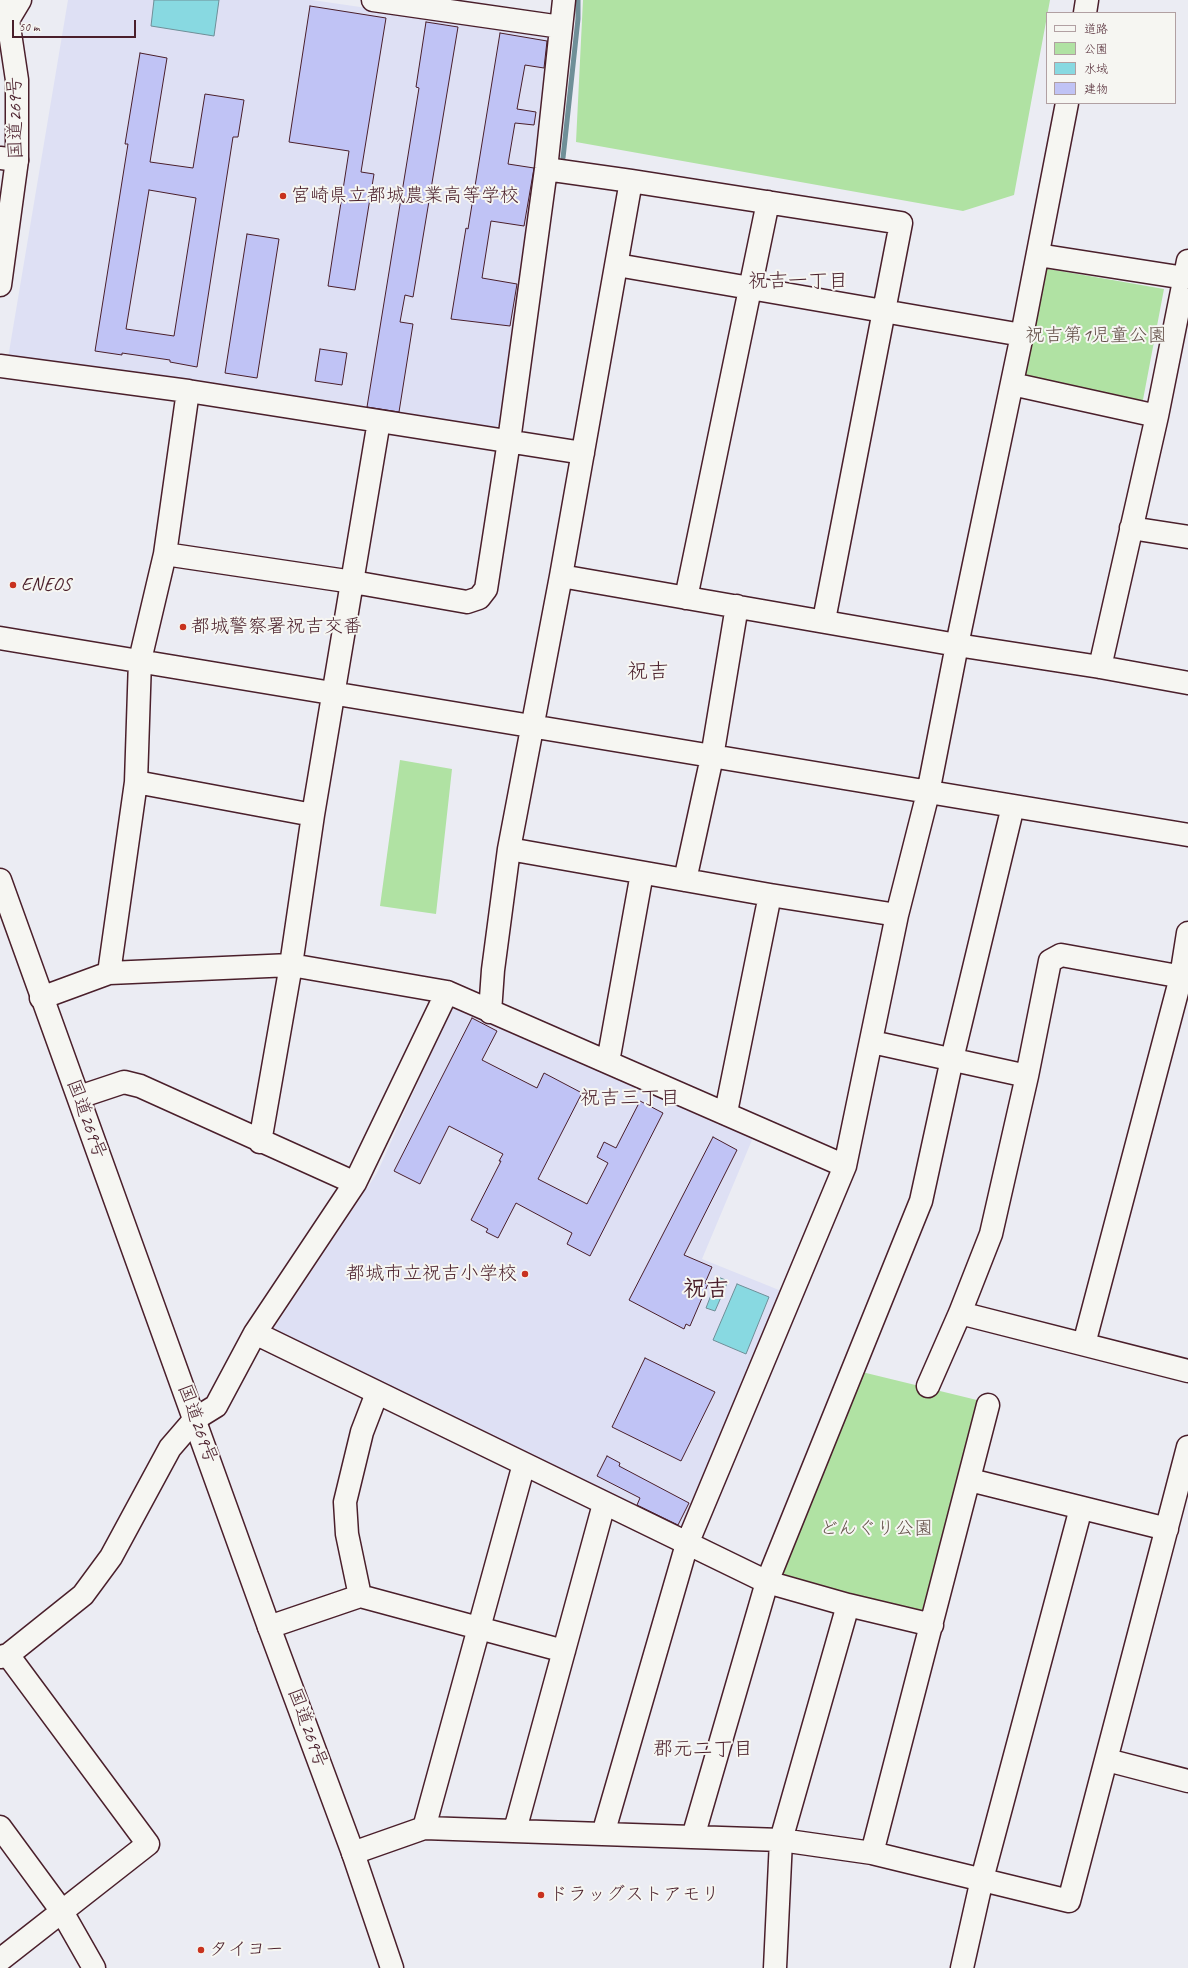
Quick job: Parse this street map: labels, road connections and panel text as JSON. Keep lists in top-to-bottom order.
{
  "streets": {
    "main road": ["国道269号"]
  },
  "districts": [
    "祝吉一丁目",
    "祝吉",
    "祝吉三丁目",
    "祝吉",
    "郡元二丁目"
  ],
  "parks": ["祝吉第1児童公園", "どんぐり公園"],
  "places": [
    "宮崎県立都城農業高等学校",
    "ENEOS",
    "都城警察署祝吉交番",
    "都城市立祝吉小学校",
    "ドラッグストアモリ",
    "タイヨー"
  ],
  "legend": [
    "道路",
    "公園",
    "水域",
    "建物"
  ],
  "scale_bar": "50 m"
}
